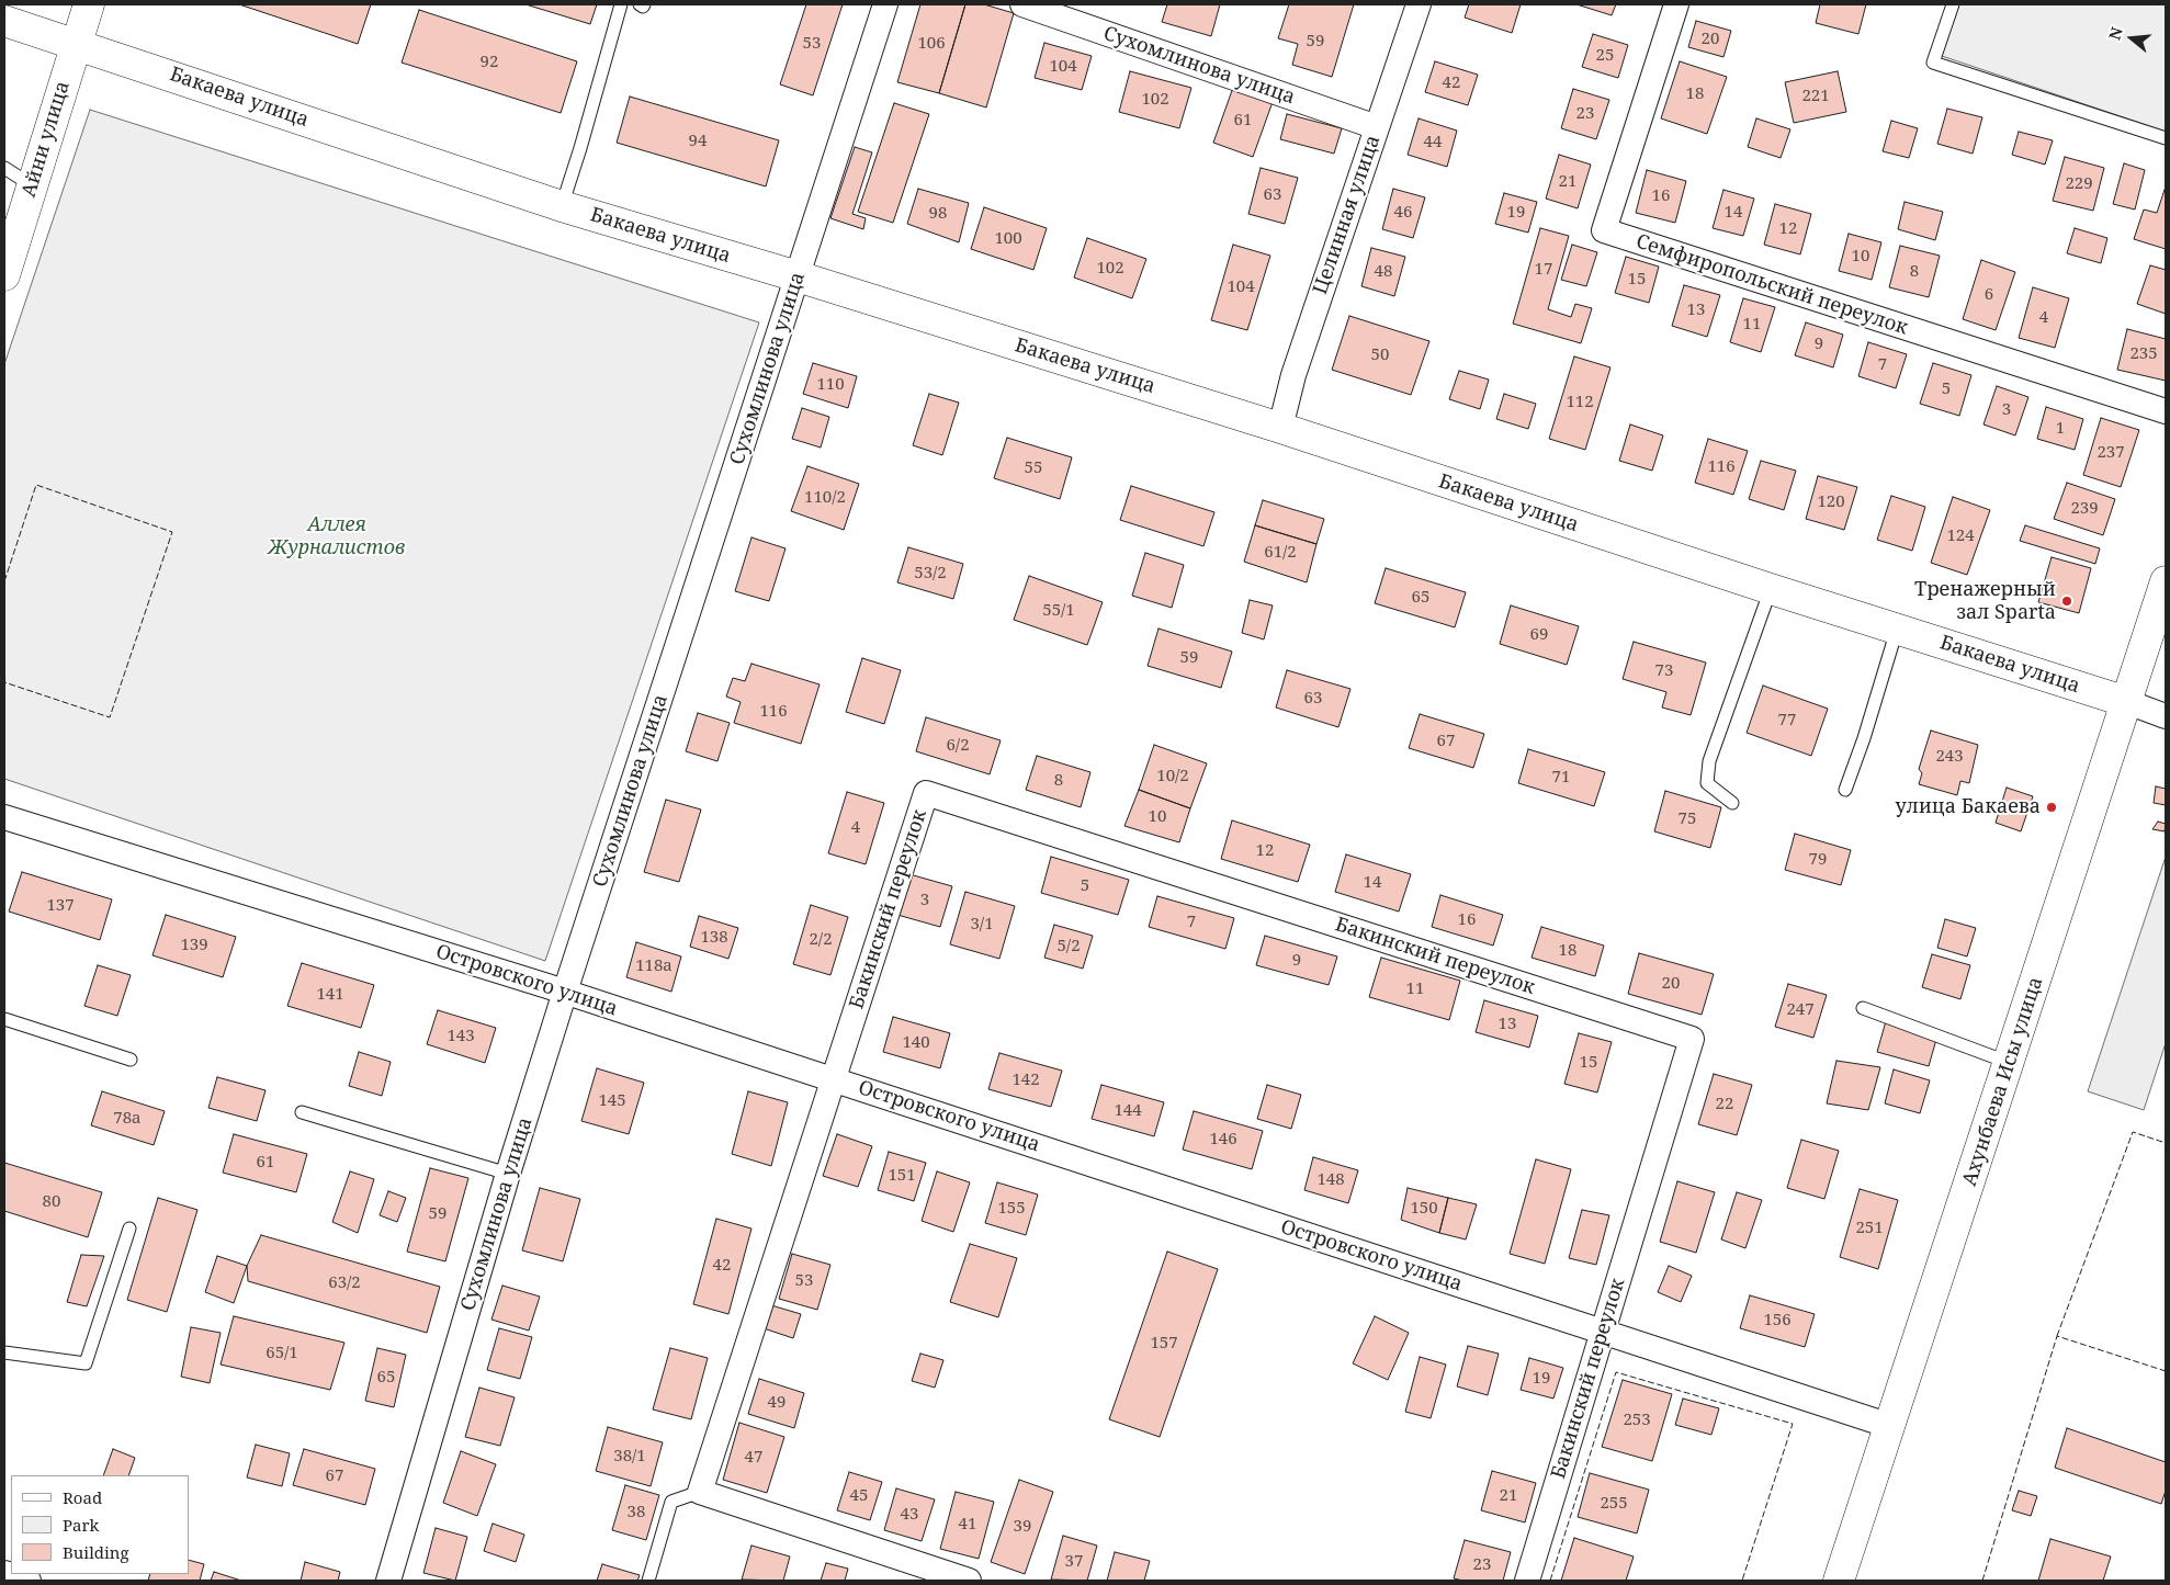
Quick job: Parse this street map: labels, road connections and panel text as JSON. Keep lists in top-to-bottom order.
{
  "streets": {
    "main road": ["Бакаева улица", "Айни улица", "Ахунбаева Исы улица"],
    "street": [
      "Сухомлинова улица",
      "Целинная улица",
      "Семфиропольский переулок",
      "Бакинский переулок",
      "Островского улица"
    ]
  },
  "crossings": [
    ["Сухомлинова улица", "Бакаева улица"],
    ["Сухомлинова улица", "Целинная улица"],
    ["Сухомлинова улица", "Островского улица"],
    ["Бакаева улица", "Айни улица"],
    ["Бакаева улица", "Целинная улица"],
    ["Бакаева улица", "Ахунбаева Исы улица"],
    ["Бакинский переулок", "Островского улица"],
    ["Островского улица", "Ахунбаева Исы улица"]
  ],
  "parks": ["Аллея Журналистов"],
  "places": ["Тренажерный зал Sparta", "улица Бакаева"],
  "house_numbers": [
    "20",
    "59",
    "53",
    "106",
    "25",
    "92",
    "104",
    "42",
    "18",
    "221",
    "102",
    "23",
    "61",
    "94",
    "44",
    "21",
    "229",
    "63",
    "16",
    "46",
    "19",
    "14",
    "98",
    "12",
    "100",
    "10",
    "102",
    "17",
    "48",
    "8",
    "15",
    "104",
    "6",
    "13",
    "4",
    "11",
    "9",
    "235",
    "50",
    "7",
    "110",
    "5",
    "112",
    "3",
    "1",
    "237",
    "116",
    "55",
    "110/2",
    "120",
    "239",
    "124",
    "61/2",
    "53/2",
    "65",
    "55/1",
    "69",
    "59",
    "73",
    "63",
    "116",
    "77",
    "67",
    "6/2",
    "243",
    "10/2",
    "71",
    "8",
    "10",
    "75",
    "4",
    "12",
    "79",
    "14",
    "5",
    "3",
    "137",
    "16",
    "7",
    "3/1",
    "138",
    "2/2",
    "139",
    "5/2",
    "18",
    "9",
    "118а",
    "20",
    "11",
    "141",
    "247",
    "13",
    "143",
    "140",
    "15",
    "142",
    "145",
    "22",
    "144",
    "78а",
    "146",
    "61",
    "151",
    "148",
    "80",
    "155",
    "150",
    "59",
    "251",
    "42",
    "53",
    "63/2",
    "156",
    "157",
    "65/1",
    "65",
    "19",
    "49",
    "253",
    "38/1",
    "47",
    "67",
    "45",
    "21",
    "255",
    "38",
    "43",
    "41",
    "39",
    "37",
    "23"
  ],
  "legend": ["Road", "Park", "Building"],
  "north": "left"
}
